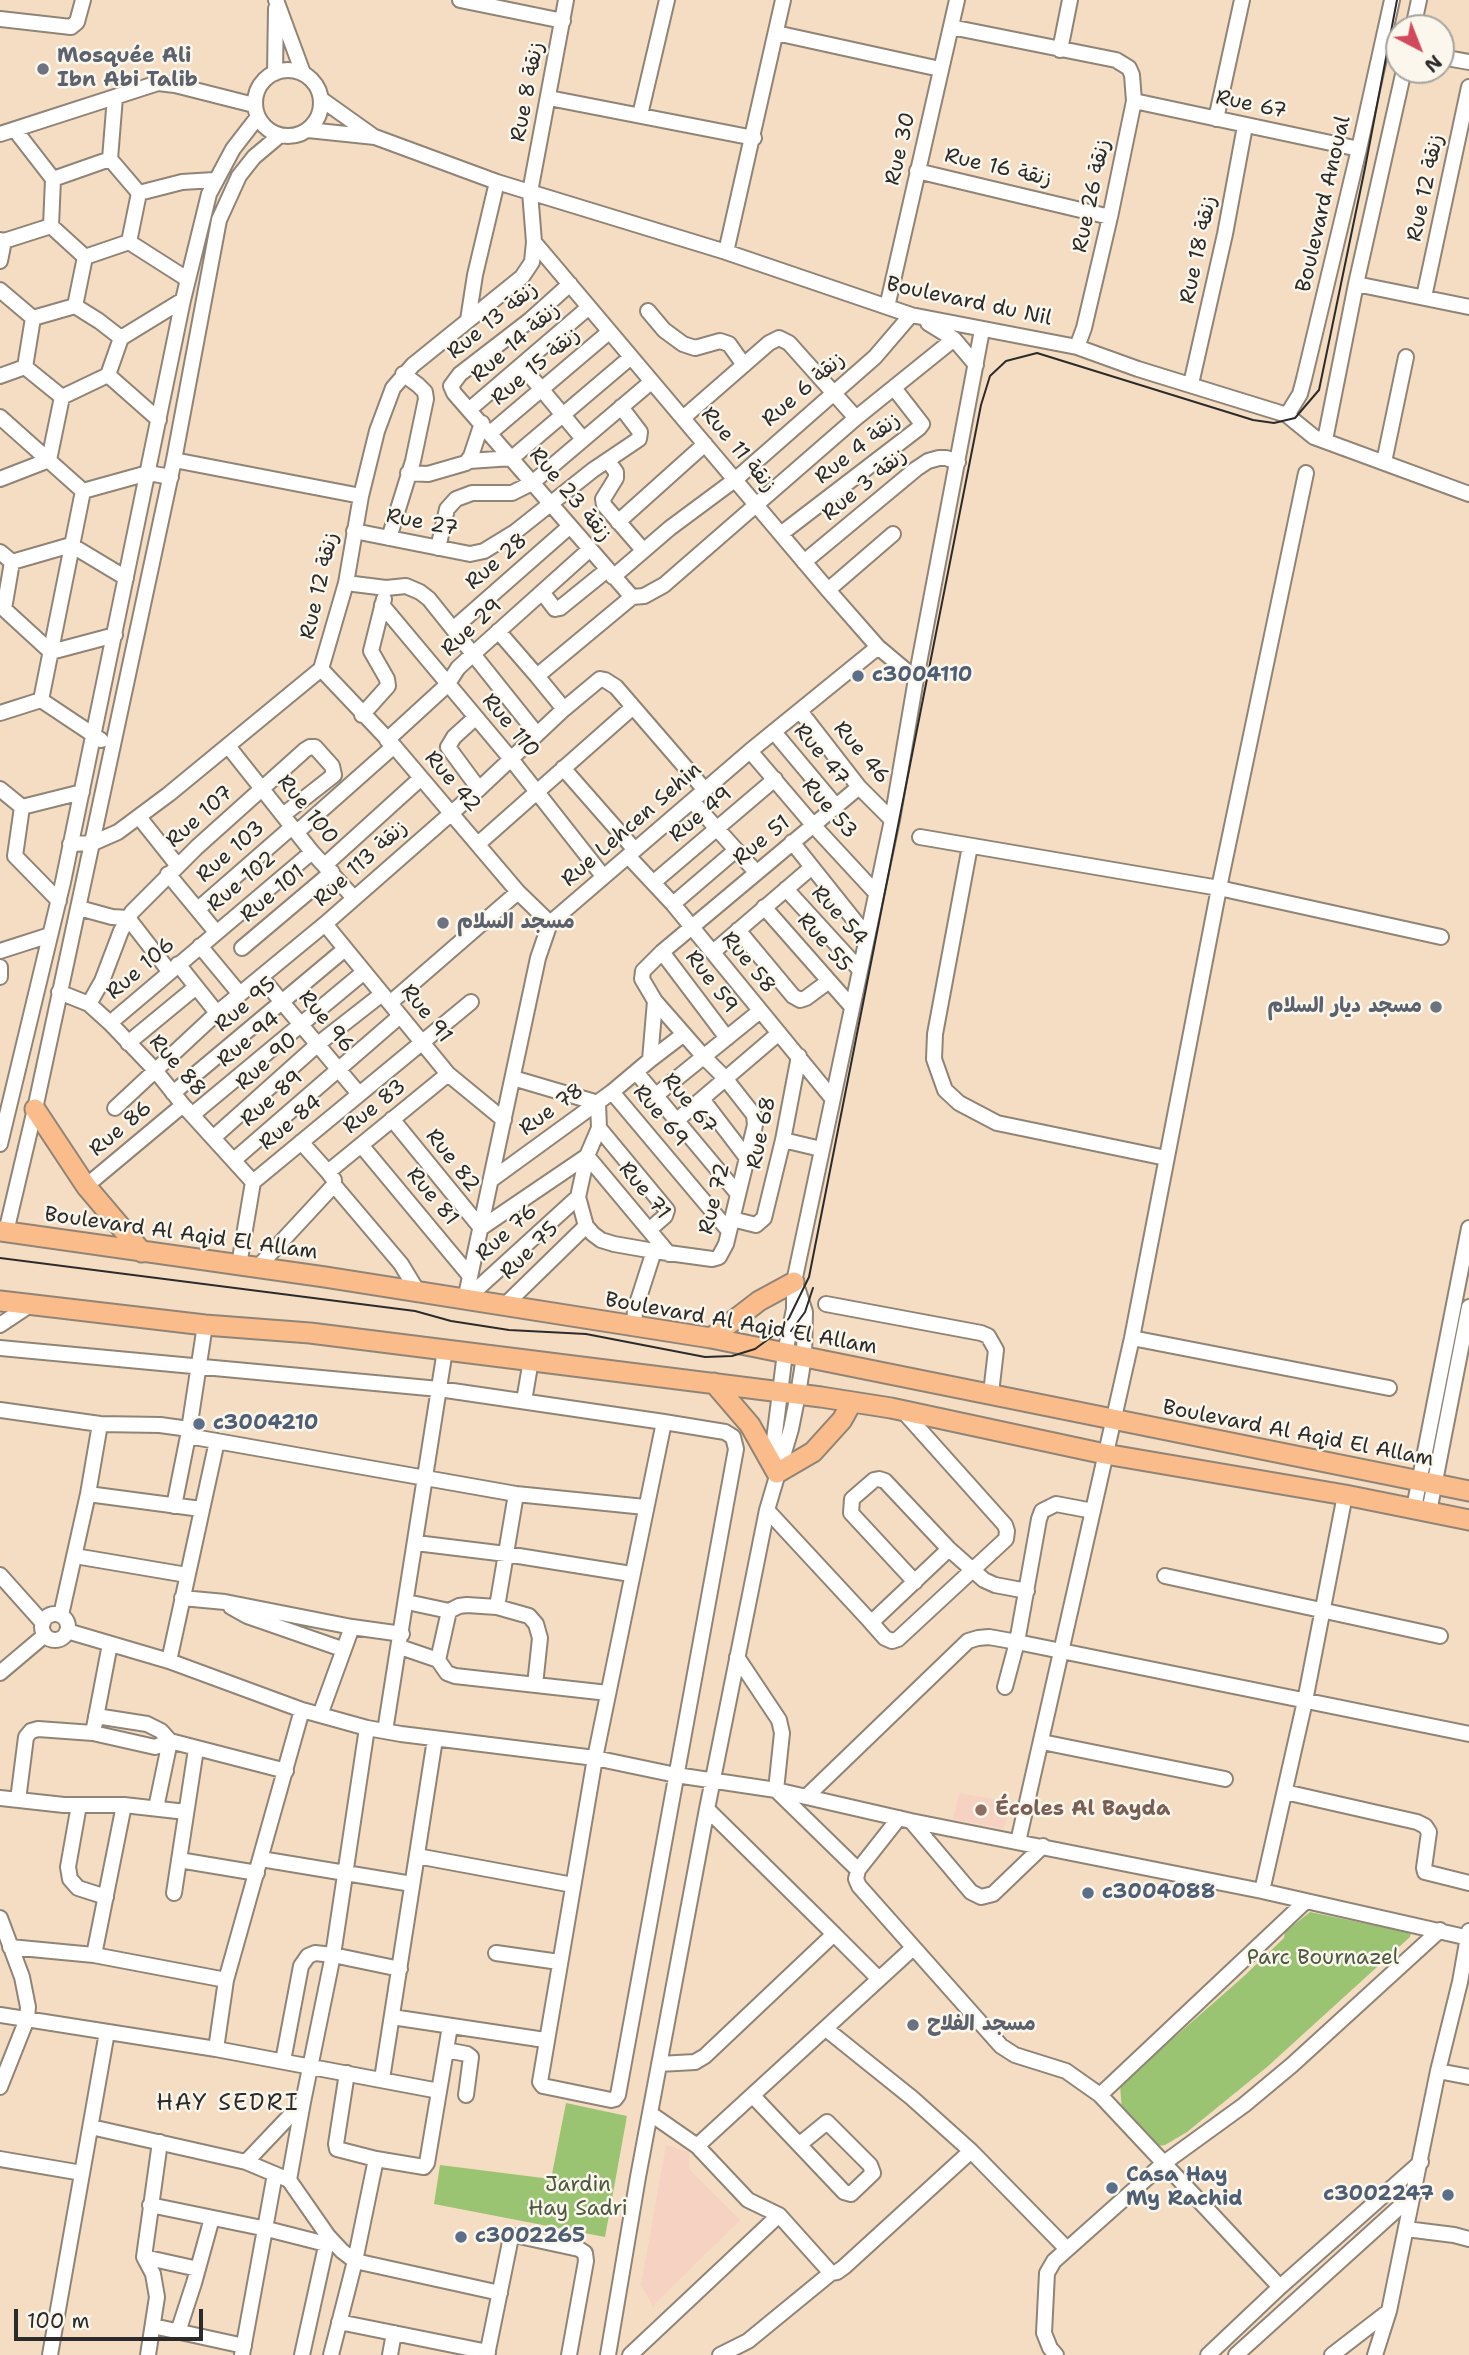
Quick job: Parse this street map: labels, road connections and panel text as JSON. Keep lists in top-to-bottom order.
{
  "streets": {
    "main road": ["Boulevard Al Aqid El Allam"],
    "street": [
      "Rue 8 زنقة",
      "Rue 67",
      "Rue 30",
      "Rue 16 زنقة",
      "Rue 12 زنقة",
      "Rue 26 زنقة",
      "Boulevard Anoual",
      "Rue 18 زنقة",
      "Boulevard du Nil",
      "Rue 13 زنقة",
      "Rue 14 زنقة",
      "Rue 15 زنقة",
      "Rue 6 زنقة",
      "Rue 4 زنقة",
      "Rue 11 زنقة",
      "Rue 3 زنقة",
      "Rue 23 زنقة",
      "Rue 27",
      "Rue 28",
      "Rue 29",
      "Rue 110",
      "Rue 46",
      "Rue 47",
      "Rue 42",
      "Rue 53",
      "Rue 100",
      "Rue 49",
      "Rue 107",
      "Rue Lehcen Sehin",
      "Rue 51",
      "Rue 103",
      "Rue 113 زنقة",
      "Rue 102",
      "Rue 101",
      "Rue 54",
      "Rue 55",
      "Rue 58",
      "Rue 106",
      "Rue 59",
      "Rue 95",
      "Rue 91",
      "Rue 96",
      "Rue 94",
      "Rue 90",
      "Rue 88",
      "Rue 89",
      "Rue 83",
      "Rue 78",
      "Rue 69",
      "Rue 84",
      "Rue 86",
      "Rue 68",
      "Rue 82",
      "Rue 71",
      "Rue 81",
      "Rue 72",
      "Rue 76",
      "Rue 75"
    ]
  },
  "crossings": [
    ["Rue 8 زنقة", "Rue 12 زنقة"],
    ["Rue 8 زنقة", "Boulevard du Nil"],
    ["Rue 8 زنقة", "Rue 11 زنقة"],
    ["Rue 67", "Rue 26 زنقة"],
    ["Rue 67", "Boulevard Anoual"],
    ["Rue 67", "Rue 18 زنقة"],
    ["Rue 67", "Rue 78"],
    ["Rue 67", "Rue 72"],
    ["Rue 30", "Rue 16 زنقة"],
    ["Rue 30", "Boulevard du Nil"],
    ["Rue 16 زنقة", "Rue 26 زنقة"],
    ["Rue 12 زنقة", "Rue 27"],
    ["Rue 12 زنقة", "Rue 42"],
    ["Rue 12 زنقة", "Rue 100"],
    ["Rue 26 زنقة", "Boulevard du Nil"],
    ["Boulevard Anoual", "Boulevard du Nil"],
    ["Rue 18 زنقة", "Boulevard du Nil"],
    ["Boulevard du Nil", "Rue 6 زنقة"],
    ["Rue 13 زنقة", "Rue 11 زنقة"],
    ["Rue 13 زنقة", "Rue 23 زنقة"],
    ["Rue 14 زنقة", "Rue 11 زنقة"],
    ["Rue 14 زنقة", "Rue 23 زنقة"],
    ["Rue 15 زنقة", "Rue 11 زنقة"],
    ["Rue 15 زنقة", "Rue 23 زنقة"],
    ["Rue 6 زنقة", "Rue 11 زنقة"],
    ["Rue 6 زنقة", "Rue 23 زنقة"],
    ["Rue 6 زنقة", "Rue 29"],
    ["Rue 4 زنقة", "Rue 11 زنقة"],
    ["Rue 11 زنقة", "Rue 3 زنقة"],
    ["Rue 11 زنقة", "Rue Lehcen Sehin"],
    ["Rue 23 زنقة", "Rue 27"],
    ["Rue 23 زنقة", "Rue 28"],
    ["Rue 23 زنقة", "Rue 29"],
    ["Rue 29", "Rue 110"],
    ["Rue 29", "Rue 42"],
    ["Rue 29", "Rue 100"],
    ["Rue 29", "Rue 103"],
    ["Rue 110", "Rue Lehcen Sehin"],
    ["Rue 110", "Rue 113 زنقة"],
    ["Rue 46", "Rue Lehcen Sehin"],
    ["Rue 46", "Rue 51"],
    ["Rue 47", "Rue Lehcen Sehin"],
    ["Rue 47", "Rue 51"],
    ["Rue 42", "Rue Lehcen Sehin"],
    ["Rue 42", "Rue 113 زنقة"],
    ["Rue 42", "Rue 101"],
    ["Rue 42", "Rue 90"],
    ["Rue 53", "Rue 49"],
    ["Rue 53", "Rue Lehcen Sehin"],
    ["Rue 53", "Rue 51"],
    ["Rue 100", "Rue 107"],
    ["Rue 100", "Rue 103"],
    ["Rue 100", "Rue 113 زنقة"],
    ["Rue 100", "Rue 102"],
    ["Rue 100", "Rue 101"],
    ["Rue 49", "Rue 58"],
    ["Rue 107", "Rue 88"],
    ["Rue Lehcen Sehin", "Rue 58"],
    ["Rue Lehcen Sehin", "Rue 91"],
    ["Rue Lehcen Sehin", "Rue 78"],
    ["Rue Lehcen Sehin", "Rue 82"],
    ["Rue Lehcen Sehin", "Rue 81"],
    ["Rue Lehcen Sehin", "Rue 76"],
    ["Rue Lehcen Sehin", "Boulevard Al Aqid El Allam"],
    ["Rue 51", "Rue 58"],
    ["Rue 51", "Rue 59"],
    ["Rue 113 زنقة", "Rue 91"],
    ["Rue 113 زنقة", "Rue 96"],
    ["Rue 113 زنقة", "Rue 88"],
    ["Rue 102", "Rue 106"],
    ["Rue 58", "Rue 68"],
    ["Rue 106", "Rue 88"],
    ["Rue 95", "Rue 91"],
    ["Rue 95", "Rue 96"],
    ["Rue 95", "Rue 94"],
    ["Rue 95", "Rue 88"],
    ["Rue 95", "Rue 86"],
    ["Rue 91", "Rue 94"],
    ["Rue 91", "Rue 90"],
    ["Rue 91", "Rue 89"],
    ["Rue 91", "Rue 83"],
    ["Rue 91", "Rue 84"],
    ["Rue 96", "Rue 94"],
    ["Rue 96", "Rue 90"],
    ["Rue 96", "Rue 89"],
    ["Rue 96", "Rue 84"],
    ["Rue 94", "Rue 88"],
    ["Rue 94", "Rue 86"],
    ["Rue 90", "Rue 88"],
    ["Rue 88", "Rue 89"],
    ["Rue 88", "Rue 84"],
    ["Rue 88", "Rue 86"],
    ["Rue 83", "Rue 84"],
    ["Rue 83", "Rue 82"],
    ["Rue 83", "Rue 81"],
    ["Rue 83", "Boulevard Al Aqid El Allam"],
    ["Rue 78", "Rue 69"],
    ["Rue 69", "Rue 68"],
    ["Rue 69", "Rue 72"],
    ["Rue 84", "Boulevard Al Aqid El Allam"],
    ["Rue 68", "Rue 72"],
    ["Rue 71", "Rue 72"],
    ["Rue 72", "Rue 75"],
    ["Rue 76", "Boulevard Al Aqid El Allam"],
    ["Boulevard Al Aqid El Allam", "Rue 75"]
  ],
  "districts": ["HAY SEDRI"],
  "parks": ["Parc Bournazel", "Jardin Hay Sadri"],
  "places": [
    "Mosquée Ali Ibn Abi Talib",
    "c3004110",
    "مسجد السلام",
    "مسجد ديار السلام",
    "c3004210",
    "Écoles Al Bayda",
    "c3004088",
    "مسجد الفلاح",
    "Casa Hay My Rachid",
    "c3002247",
    "c3002265"
  ],
  "scale_bar": "100 m",
  "north": "bottom right"
}
